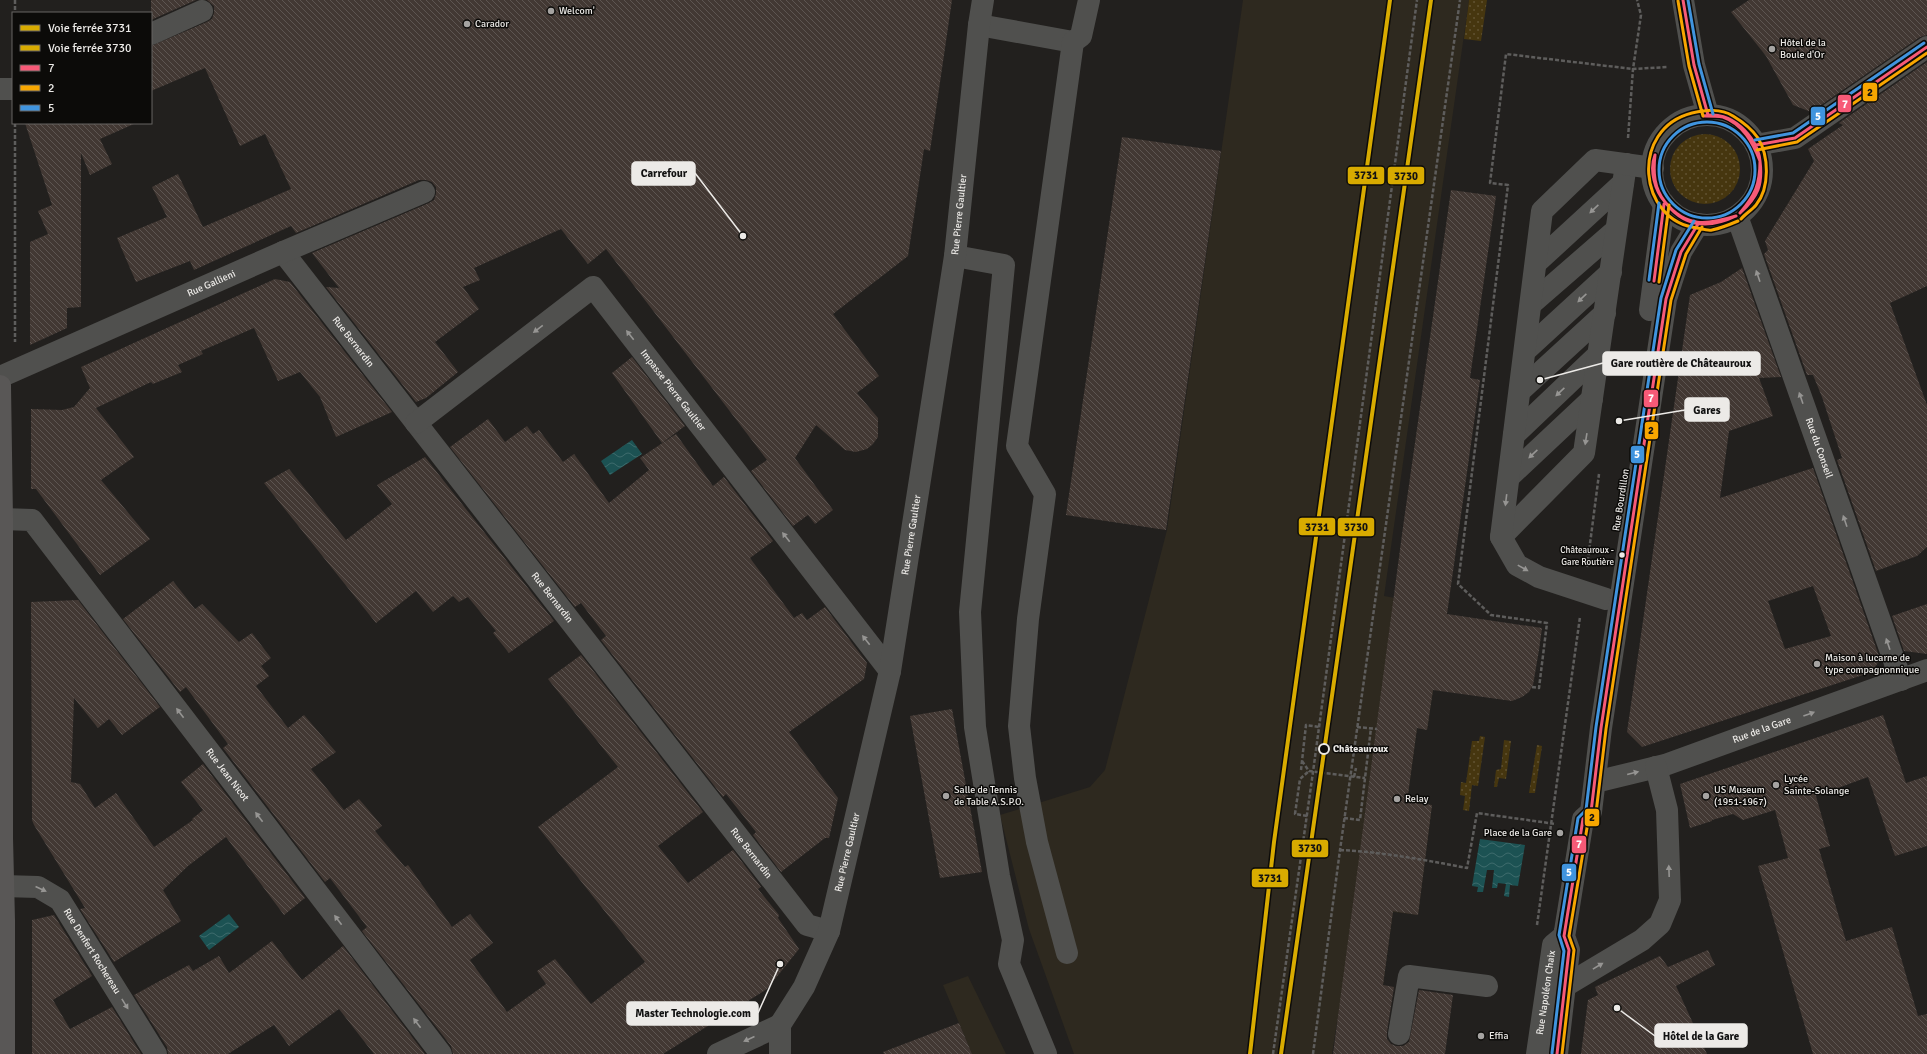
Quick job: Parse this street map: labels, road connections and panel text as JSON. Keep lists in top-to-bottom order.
{
  "streets": {
    "street": [
      "Rue Pierre Gaultier",
      "Rue Gallieni",
      "Rue Bernardin",
      "Impasse Pierre Gaultier",
      "Rue du Conseil",
      "Rue Bourdillon",
      "Rue de la Gare",
      "Rue Jean Nicot",
      "Rue Denfert Rochereau",
      "Rue Napoléon Chaix"
    ]
  },
  "crossings": [
    ["Rue Pierre Gaultier", "Rue Bernardin"],
    ["Rue Pierre Gaultier", "Impasse Pierre Gaultier"],
    ["Rue Gallieni", "Rue Bernardin"],
    ["Rue Bernardin", "Impasse Pierre Gaultier"],
    ["Rue du Conseil", "Rue Bourdillon"],
    ["Rue du Conseil", "Rue de la Gare"],
    ["Rue Bourdillon", "Rue de la Gare"],
    ["Rue Bourdillon", "Rue Napoléon Chaix"]
  ],
  "one_way": [
    "Rue du Conseil",
    "Rue de la Gare",
    "Rue Jean Nicot",
    "Rue Denfert Rochereau"
  ],
  "places": [
    "Welcom'",
    "Carador",
    "Hôtel de la Boule d'Or",
    "Carrefour",
    "Gare routière de Châteauroux",
    "Gares",
    "Châteauroux - Gare Routière",
    "Maison à lucarne de type compagnonnique",
    "Châteauroux",
    "Lycée Sainte-Solange",
    "Salle de Tennis de Table A.S.P.O.",
    "US Museum (1951-1967)",
    "Relay",
    "Place de la Gare",
    "Master Technologie.com",
    "Hôtel de la Gare",
    "Effia"
  ],
  "lines": [
    "rail line 3731",
    "rail line 3730",
    "transit line 7",
    "transit line 5",
    "transit line 2"
  ],
  "legend": [
    "Voie ferrée 3731",
    "Voie ferrée 3730",
    "7",
    "2",
    "5"
  ]
}
